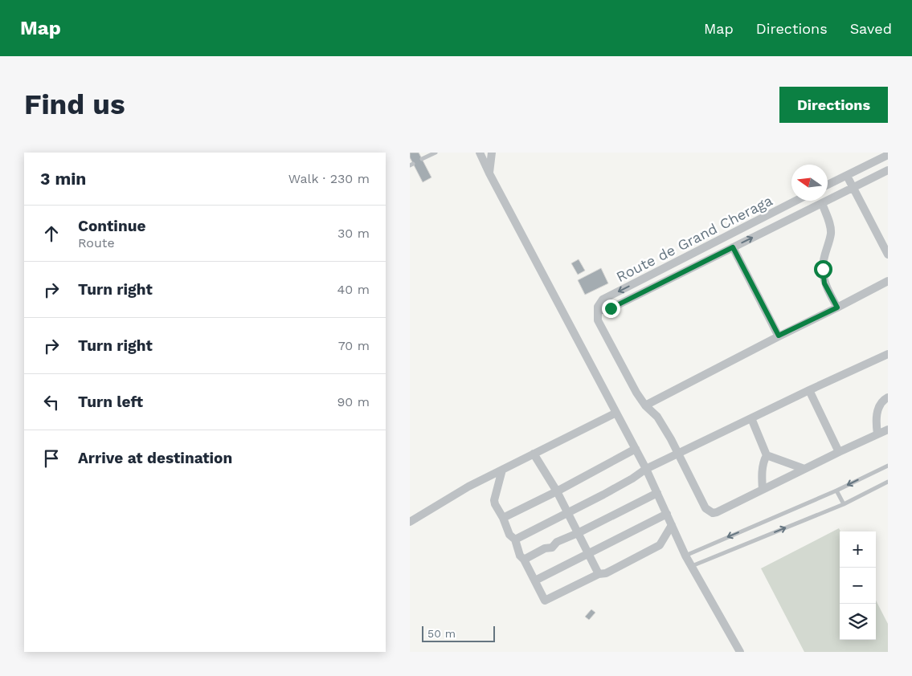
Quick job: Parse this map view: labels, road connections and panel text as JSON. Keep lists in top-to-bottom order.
{
  "streets": {
    "street": ["Route de Grand Cheraga"]
  },
  "scale_bar": "50 m",
  "north": "left",
  "page": {
    "header": "Map",
    "nav": ["Map", "Directions", "Saved"],
    "buttons": "Directions",
    "title": "Find us",
    "heading": ["3 min", "Walk · 230 m"],
    "list": [
      ["Continue", "Route", "30 m"],
      ["Turn right", "40 m"],
      ["Turn right", "70 m"],
      ["Turn left", "90 m"],
      "Arrive at destination"
    ],
    "map_buttons": ["+", "−"],
    "scale": "50 m"
  }
}
